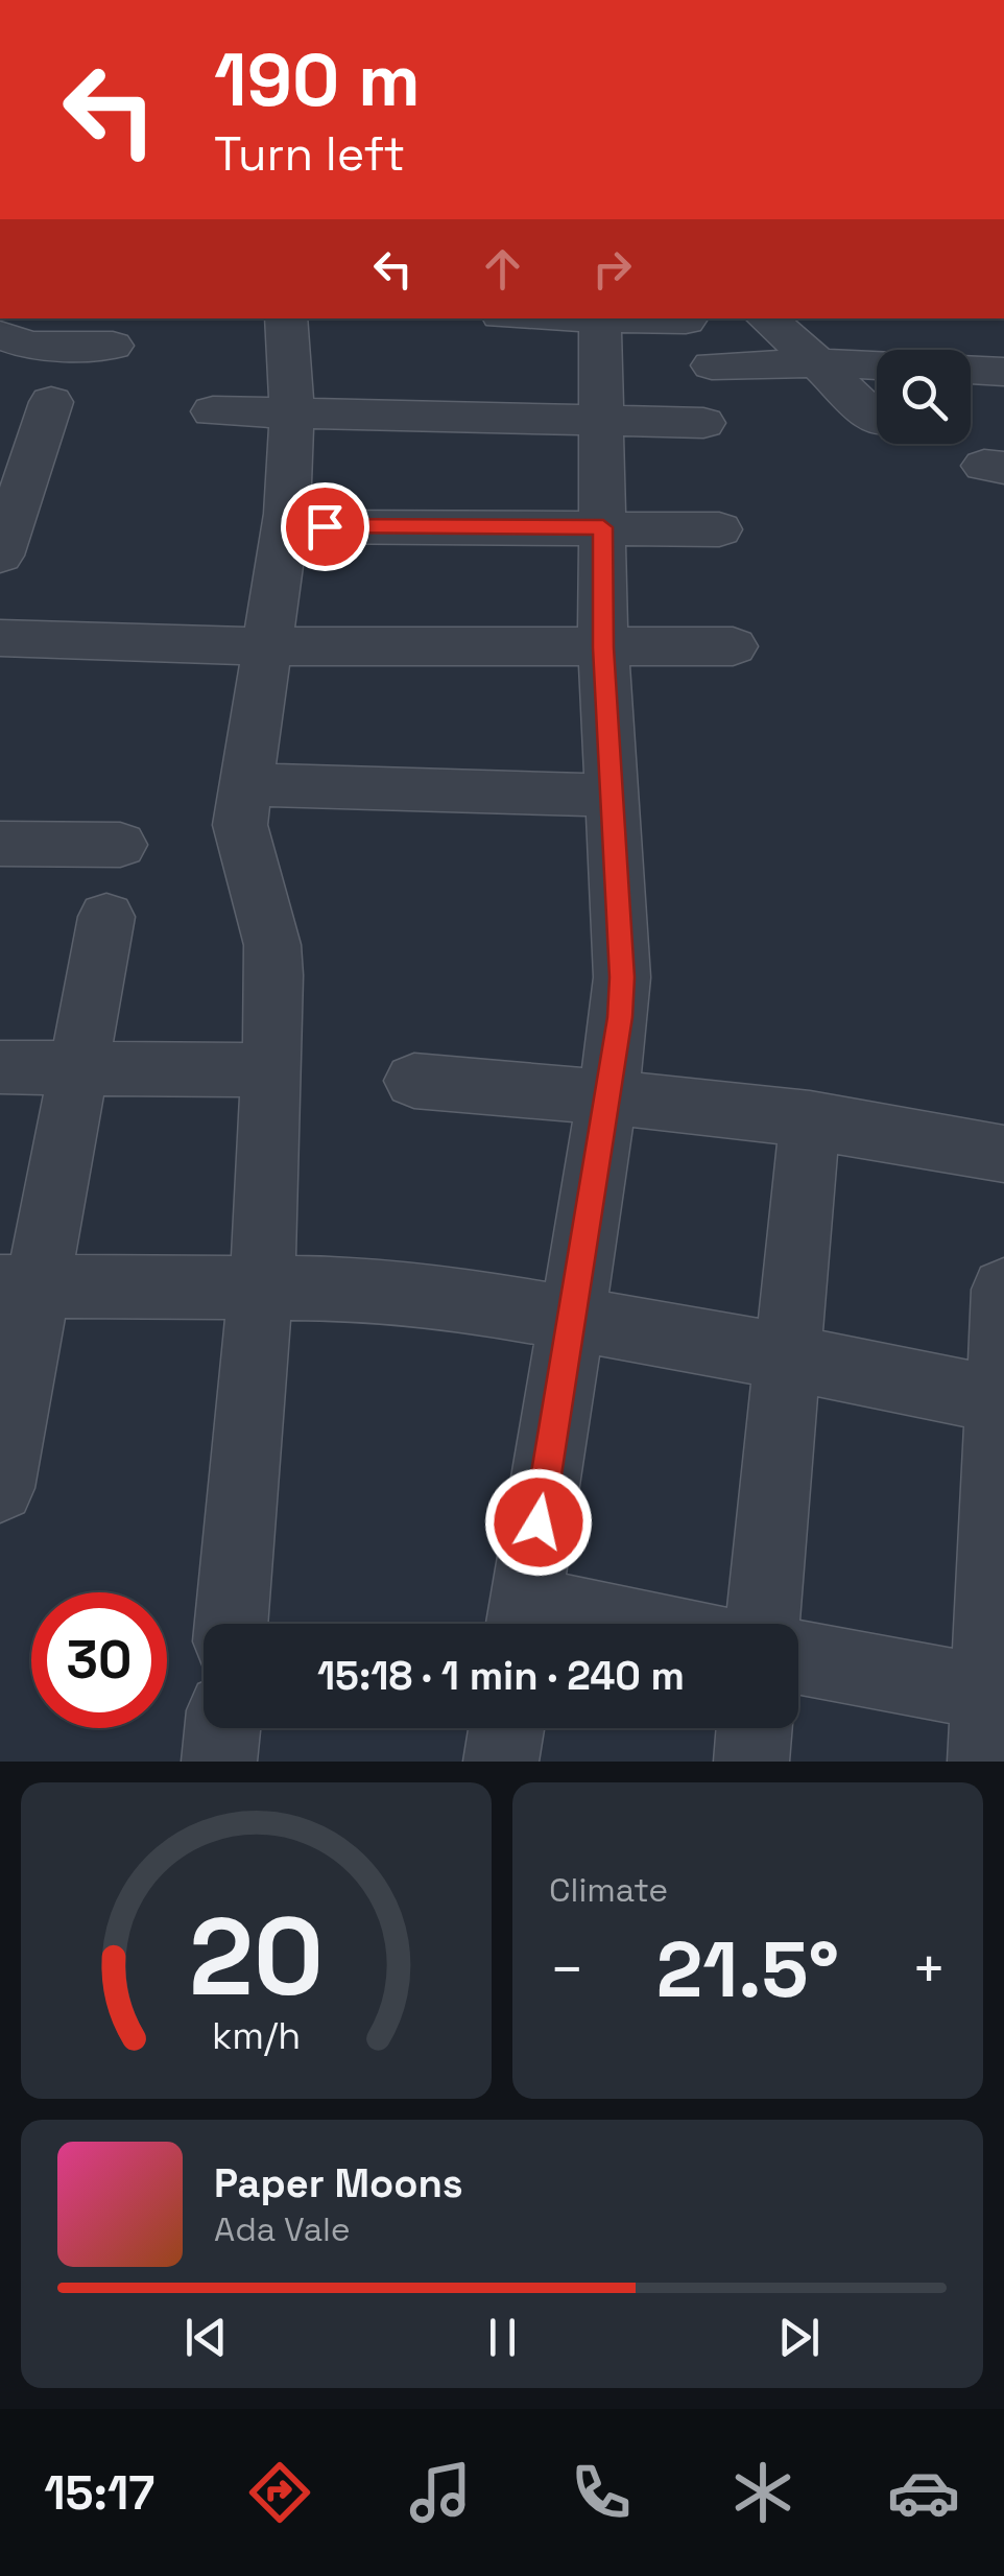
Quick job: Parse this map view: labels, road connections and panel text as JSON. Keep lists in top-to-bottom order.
{
  "page": {
    "turn": ["190 m", "Turn left"],
    "limit": "30",
    "trip": "15:18 · 1 min · 240 m",
    "tile": "Climate",
    "heat": ["−", "21.5°", "+"],
    "song": ["Paper Moons", "Ada Vale"],
    "tabs": "15:17",
    "gauge": ["20", "km/h"]
  }
}
